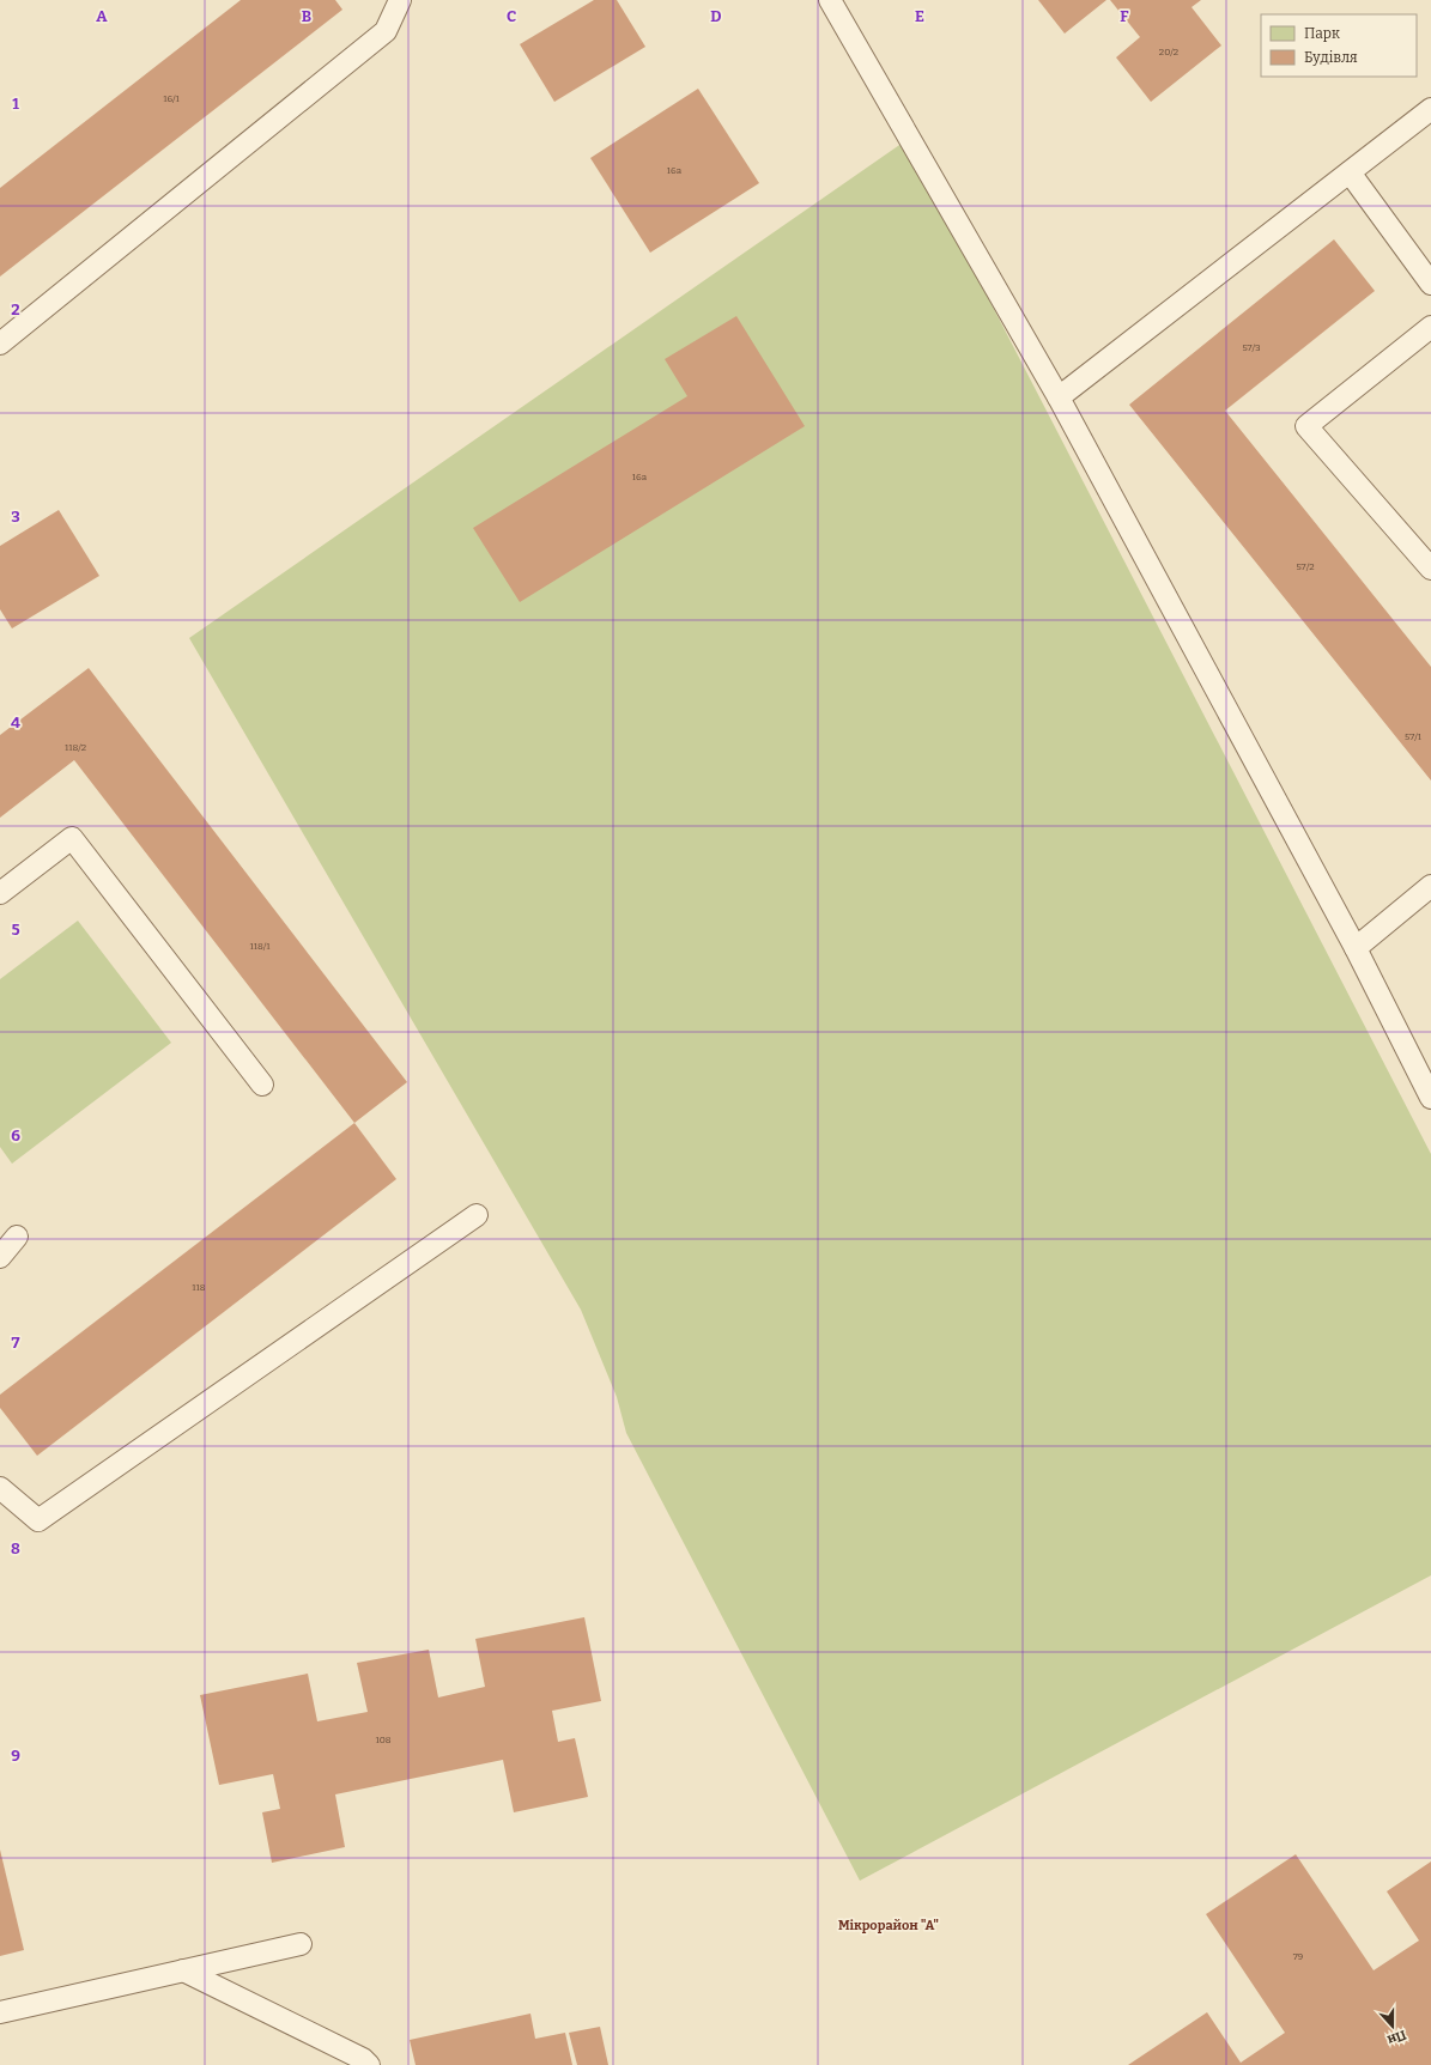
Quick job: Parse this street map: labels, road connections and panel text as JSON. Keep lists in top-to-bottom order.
{
  "districts": ["Мікрорайон \"А\""],
  "house_numbers": [
    "20/2",
    "16/1",
    "16а",
    "57/3",
    "16а",
    "57/2",
    "57/1",
    "118/2",
    "118/1",
    "118",
    "108",
    "79"
  ],
  "legend": ["Парк", "Будівля"],
  "north": "bottom",
  "grid": {
    "columns": [
      "A",
      "B",
      "C",
      "D",
      "E",
      "F"
    ],
    "rows": [
      "1",
      "2",
      "3",
      "4",
      "5",
      "6",
      "7",
      "8",
      "9"
    ]
  }
}
